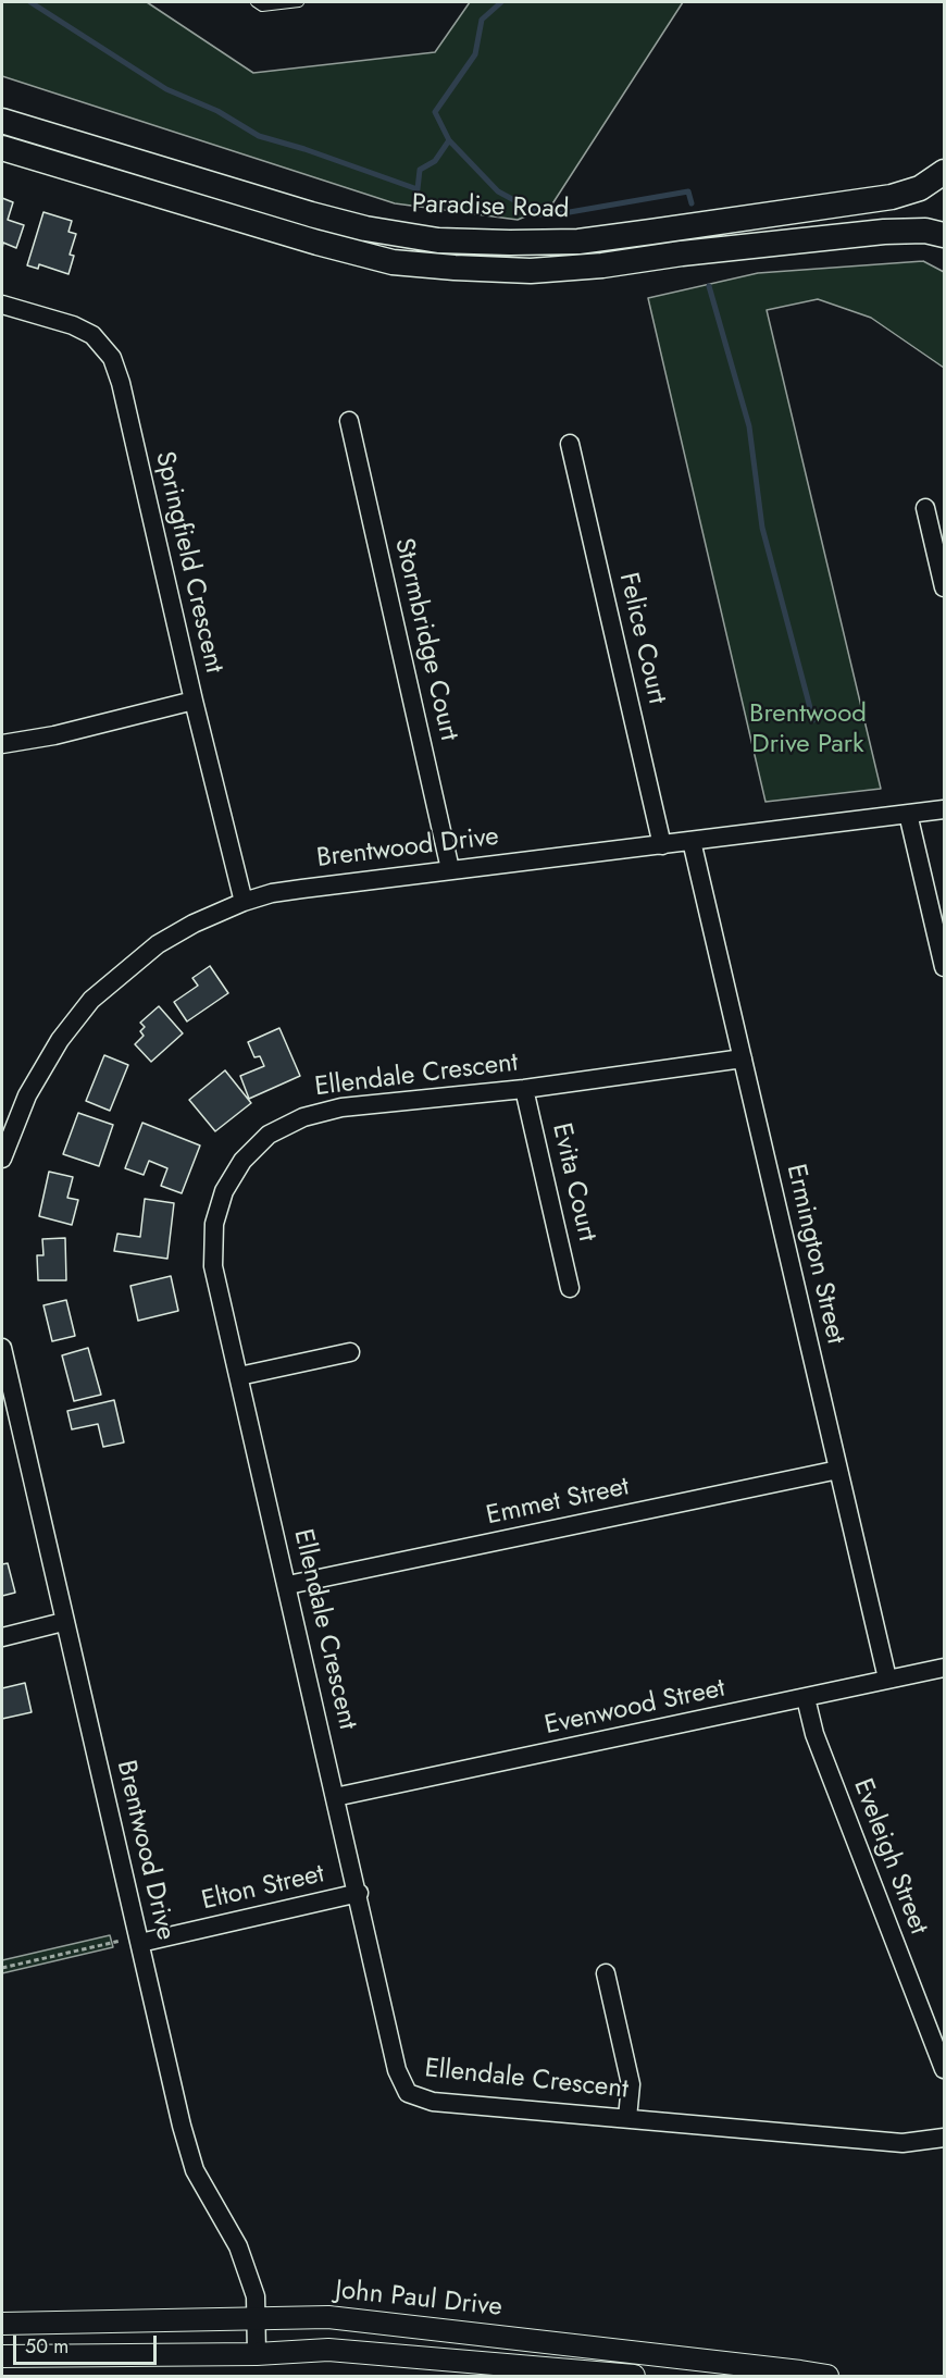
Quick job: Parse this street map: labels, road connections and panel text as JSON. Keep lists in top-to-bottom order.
{
  "streets": {
    "main road": ["Paradise Road"],
    "street": [
      "Springfield Crescent",
      "Felice Court",
      "Stormbridge Court",
      "Brentwood Drive",
      "Ellendale Crescent",
      "Evita Court",
      "Ermington Street",
      "Emmet Street",
      "Evenwood Street",
      "Eveleigh Street",
      "Elton Street",
      "John Paul Drive"
    ]
  },
  "crossings": [
    ["Springfield Crescent", "Brentwood Drive"],
    ["Felice Court", "Brentwood Drive"],
    ["Stormbridge Court", "Brentwood Drive"],
    ["Brentwood Drive", "Ermington Street"],
    ["Brentwood Drive", "Elton Street"],
    ["Brentwood Drive", "John Paul Drive"],
    ["Ellendale Crescent", "Evita Court"],
    ["Ellendale Crescent", "Ermington Street"],
    ["Ellendale Crescent", "Emmet Street"],
    ["Ellendale Crescent", "Evenwood Street"],
    ["Ellendale Crescent", "Elton Street"],
    ["Ermington Street", "Emmet Street"],
    ["Ermington Street", "Evenwood Street"],
    ["Evenwood Street", "Eveleigh Street"]
  ],
  "parks": ["Brentwood Drive Park"],
  "scale_bar": "50 m"
}
